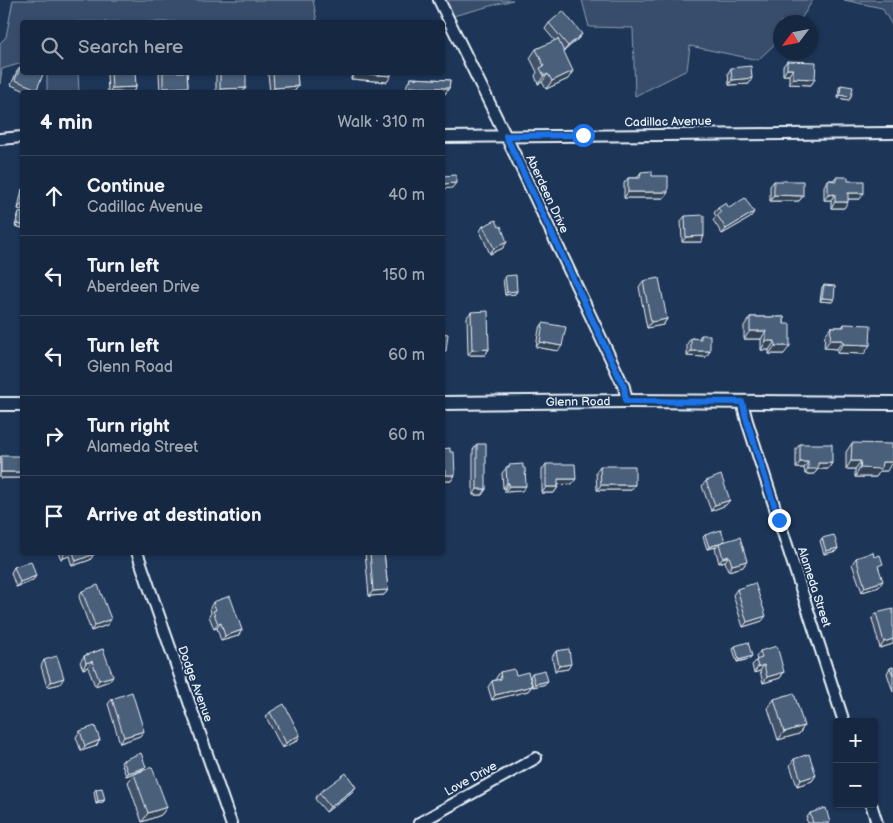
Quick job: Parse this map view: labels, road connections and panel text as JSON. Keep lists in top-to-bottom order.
{
  "streets": {
    "street": [
      "Cadillac Avenue",
      "Aberdeen Drive",
      "Glenn Road",
      "Alameda Street",
      "Dodge Avenue",
      "Love Drive"
    ]
  },
  "crossings": [
    ["Cadillac Avenue", "Aberdeen Drive"],
    ["Aberdeen Drive", "Glenn Road"],
    ["Glenn Road", "Alameda Street"]
  ],
  "north": "bottom left",
  "page": {
    "search": "Search here",
    "heading": ["4 min", "Walk · 310 m"],
    "list": [
      ["Continue", "Cadillac Avenue", "40 m"],
      ["Turn left", "Aberdeen Drive", "150 m"],
      ["Turn left", "Glenn Road", "60 m"],
      ["Turn right", "Alameda Street", "60 m"],
      "Arrive at destination"
    ],
    "map_buttons": ["+", "−"]
  }
}
